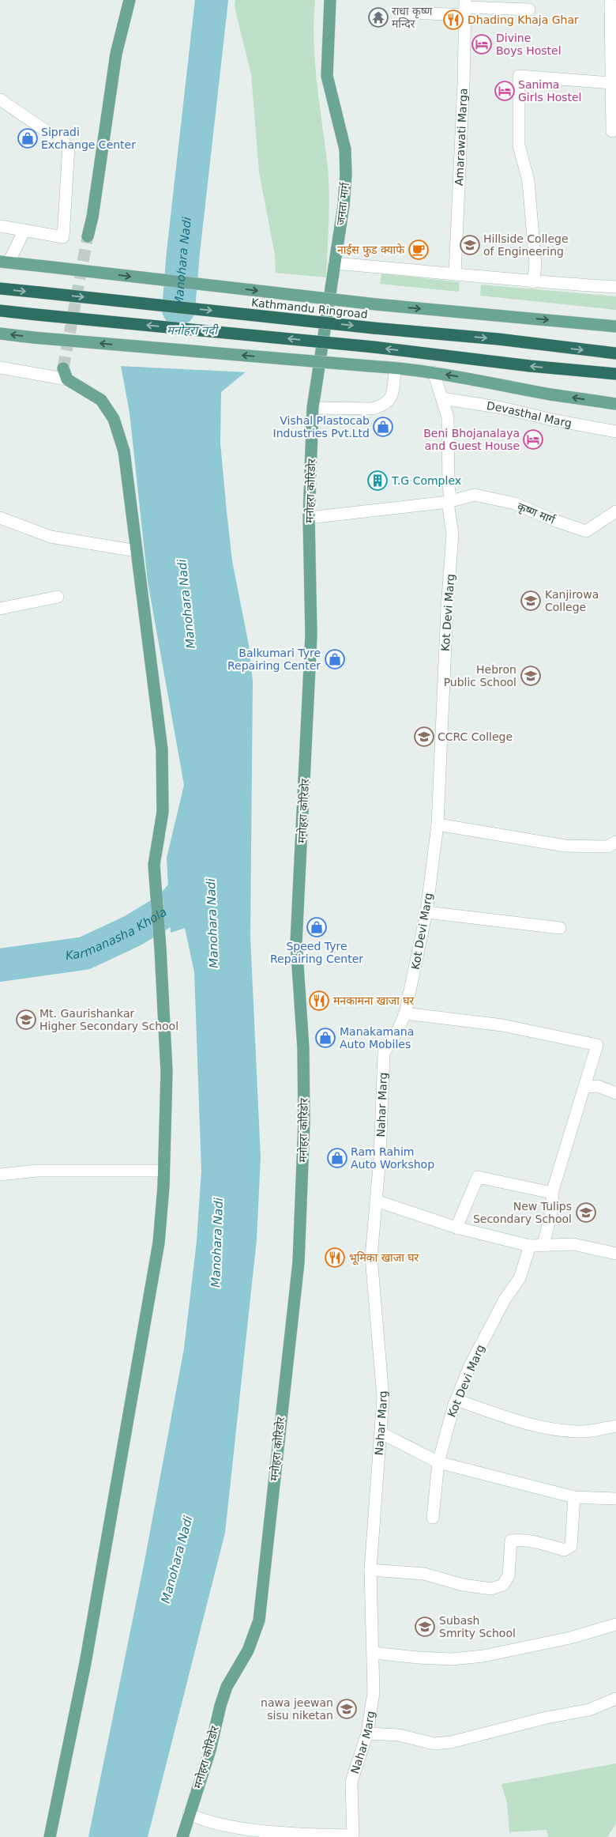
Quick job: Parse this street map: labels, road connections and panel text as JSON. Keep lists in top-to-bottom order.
{
  "streets": {
    "highway": ["Kathmandu Ringroad"],
    "main road": ["जनता मार्ग", "मनोहरा कोरिडोर"],
    "street": [
      "Amarawati Marga",
      "Devasthal Marg",
      "कृष्ण मार्ग",
      "Kot Devi Marg",
      "Nahar Marg"
    ]
  },
  "crossings": [
    ["जनता मार्ग", "मनोहरा कोरिडोर"],
    ["Devasthal Marg", "Kot Devi Marg"],
    ["कृष्ण मार्ग", "Kot Devi Marg"],
    ["Kot Devi Marg", "Nahar Marg"]
  ],
  "water": ["Manohara Nadi", "मनोहरा नदी", "Karmanasha Khola"],
  "places": {
    "temple": ["राधा कृष्ण मन्दिर"],
    "restaurant": ["Dhading Khaja Ghar", "मनकामना खाजा घर", "भूमिका खाजा घर"],
    "hotel": ["Divine Boys Hostel", "Sanima Girls Hostel", "Beni Bhojanalaya and Guest House"],
    "shop": [
      "Sipradi Exchange Center",
      "Vishal Plastocab Industries Pvt.Ltd",
      "Balkumari Tyre Repairing Center",
      "Speed Tyre Repairing Center",
      "Manakamana Auto Mobiles",
      "Ram Rahim Auto Workshop"
    ],
    "school or university": [
      "Hillside College of Engineering",
      "Kanjirowa College",
      "Hebron Public School",
      "CCRC College",
      "Mt. Gaurishankar Higher Secondary School",
      "New Tulips Secondary School",
      "Subash Smrity School",
      "nawa jeewan sisu niketan"
    ],
    "cafe": ["नाईस फुड क्याफे"],
    "building": ["T.G Complex"]
  }
}
